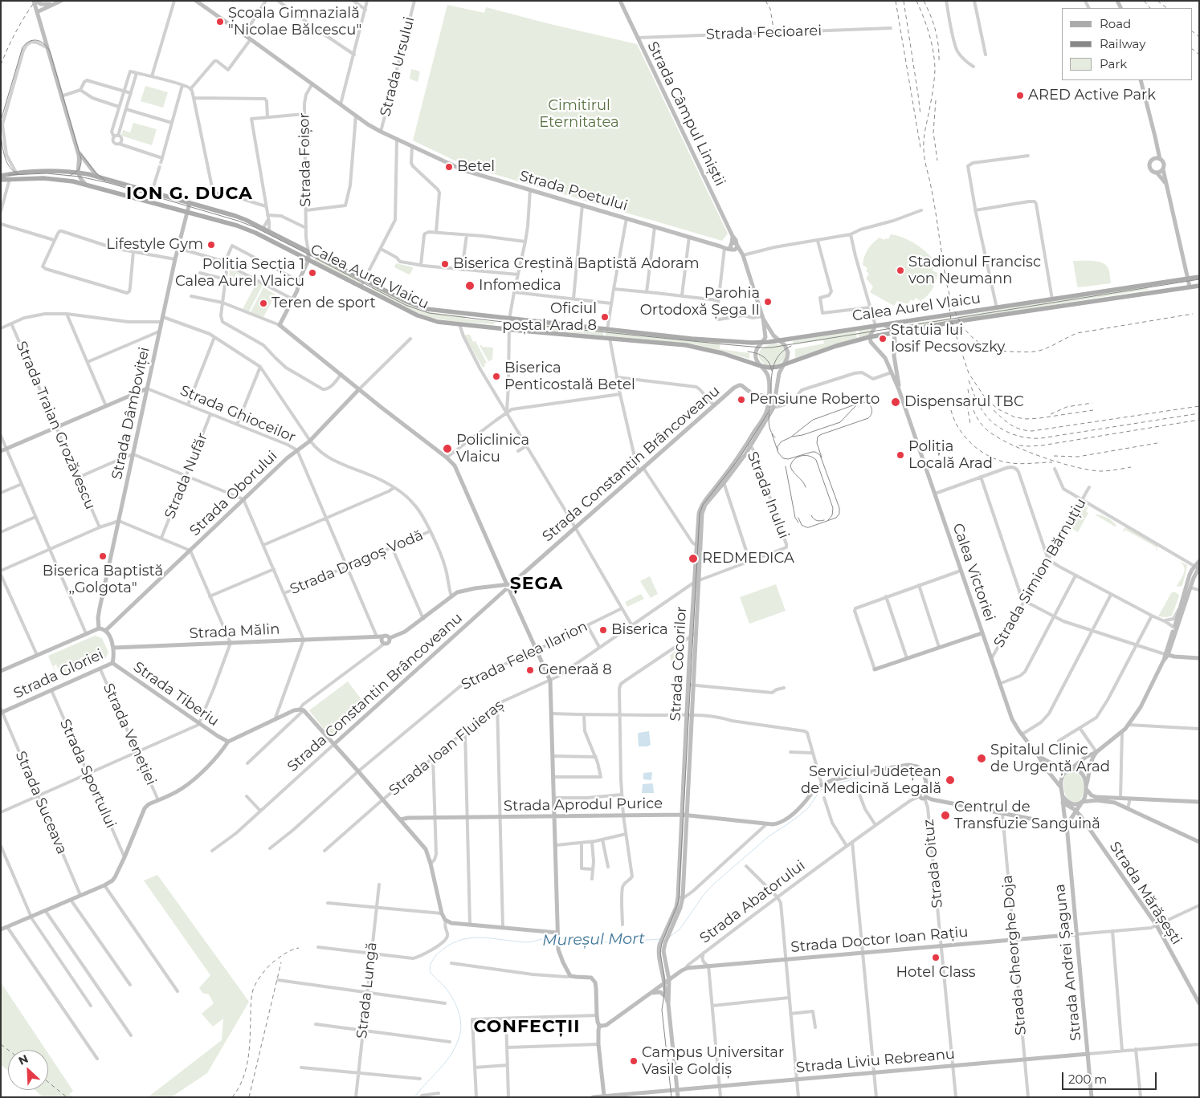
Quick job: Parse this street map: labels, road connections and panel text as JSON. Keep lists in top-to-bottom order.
{
  "streets": {
    "main road": ["Calea Aurel Vlaicu"],
    "street": [
      "Strada Fecioarei",
      "Strada Ursului",
      "Strada Câmpul Liniștii",
      "Strada Foișor",
      "Strada Poetului",
      "Strada Dâmboviței",
      "Strada Ghioceilor",
      "Strada Traian Grozăvescu",
      "Strada Constantin Brâncoveanu",
      "Strada Nufăr",
      "Strada Oborului",
      "Strada Inului",
      "Strada Dragoș Vodă",
      "Calea Victoriei",
      "Strada Simion Bărnuțiu",
      "Strada Mălin",
      "Strada Felea Ilarion",
      "Strada Cocorilor",
      "Strada Gloriei",
      "Strada Tiberiu",
      "Strada Veneției",
      "Strada Ioan Fluieraș",
      "Strada Sportului",
      "Strada Suceava",
      "Strada Aprodul Purice",
      "Strada Oituz",
      "Strada Mărășești",
      "Strada Abatorului",
      "Strada Doctor Ioan Rațiu",
      "Strada Gheorghe Doja",
      "Strada Andrei Șaguna",
      "Strada Lungă",
      "Strada Liviu Rebreanu"
    ]
  },
  "crossings": [
    ["Strada Fecioarei", "Strada Câmpul Liniștii"],
    ["Strada Ursului", "Strada Poetului"],
    ["Strada Foișor", "Strada Poetului"],
    ["Strada Foișor", "Calea Aurel Vlaicu"],
    ["Calea Aurel Vlaicu", "Strada Dâmboviței"],
    ["Calea Aurel Vlaicu", "Calea Victoriei"],
    ["Calea Aurel Vlaicu", "Strada Cocorilor"],
    ["Strada Dâmboviței", "Strada Ghioceilor"],
    ["Strada Ghioceilor", "Strada Nufăr"],
    ["Strada Ghioceilor", "Strada Oborului"],
    ["Strada Ghioceilor", "Strada Dragoș Vodă"],
    ["Strada Ghioceilor", "Strada Mălin"],
    ["Strada Constantin Brâncoveanu", "Strada Cocorilor"],
    ["Strada Inului", "Strada Cocorilor"],
    ["Strada Inului", "Strada Ioan Fluieraș"],
    ["Calea Victoriei", "Strada Simion Bărnuțiu"],
    ["Calea Victoriei", "Strada Andrei Șaguna"],
    ["Strada Mălin", "Strada Gloriei"],
    ["Strada Cocorilor", "Strada Ioan Fluieraș"],
    ["Strada Cocorilor", "Strada Aprodul Purice"],
    ["Strada Cocorilor", "Strada Abatorului"],
    ["Strada Gloriei", "Strada Tiberiu"],
    ["Strada Gloriei", "Strada Veneției"],
    ["Strada Gloriei", "Strada Sportului"],
    ["Strada Gloriei", "Strada Suceava"],
    ["Strada Oituz", "Strada Abatorului"],
    ["Strada Oituz", "Strada Doctor Ioan Rațiu"],
    ["Strada Oituz", "Strada Liviu Rebreanu"],
    ["Strada Mărășești", "Strada Andrei Șaguna"],
    ["Strada Abatorului", "Strada Doctor Ioan Rațiu"],
    ["Strada Doctor Ioan Rațiu", "Strada Gheorghe Doja"],
    ["Strada Doctor Ioan Rațiu", "Strada Andrei Șaguna"],
    ["Strada Gheorghe Doja", "Strada Liviu Rebreanu"],
    ["Strada Andrei Șaguna", "Strada Liviu Rebreanu"]
  ],
  "districts": ["ION G. DUCA", "ȘEGA", "CONFECȚII"],
  "water": ["Mureșul Mort"],
  "parks": ["Cimitirul Eternitatea"],
  "places": [
    "Școala Gimnazială \"Nicolae Bălcescu\"",
    "ARED Active Park",
    "Betel",
    "Lifestyle Gym",
    "Biserica Creștină Baptistă Adoram",
    "Stadionul Francisc von Neumann",
    "Politia Secția 1 Calea Aurel Vlaicu",
    "Infomedica",
    "Parohia Ortodoxă Șega II",
    "Teren de sport",
    "Oficiul poștal Arad 8",
    "Statuia lui Iosif Pecsovszky",
    "Biserica Penticostală Betel",
    "Pensiune Roberto",
    "Dispensarul TBC",
    "Policlinica Vlaicu",
    "Poliția Locală Arad",
    "Biserica Baptistă ,,Golgota\"",
    "REDMEDICA",
    "Biserica",
    "Generaă 8",
    "Spitalul Clinic de Urgență Arad",
    "Serviciul Județean de Medicină Legală",
    "Centrul de Transfuzie Sanguină",
    "Hotel Class",
    "Campus Universitar Vasile Goldiș"
  ],
  "legend": ["Road", "Railway", "Park"],
  "scale_bar": "200 m",
  "north": "top left"
}
